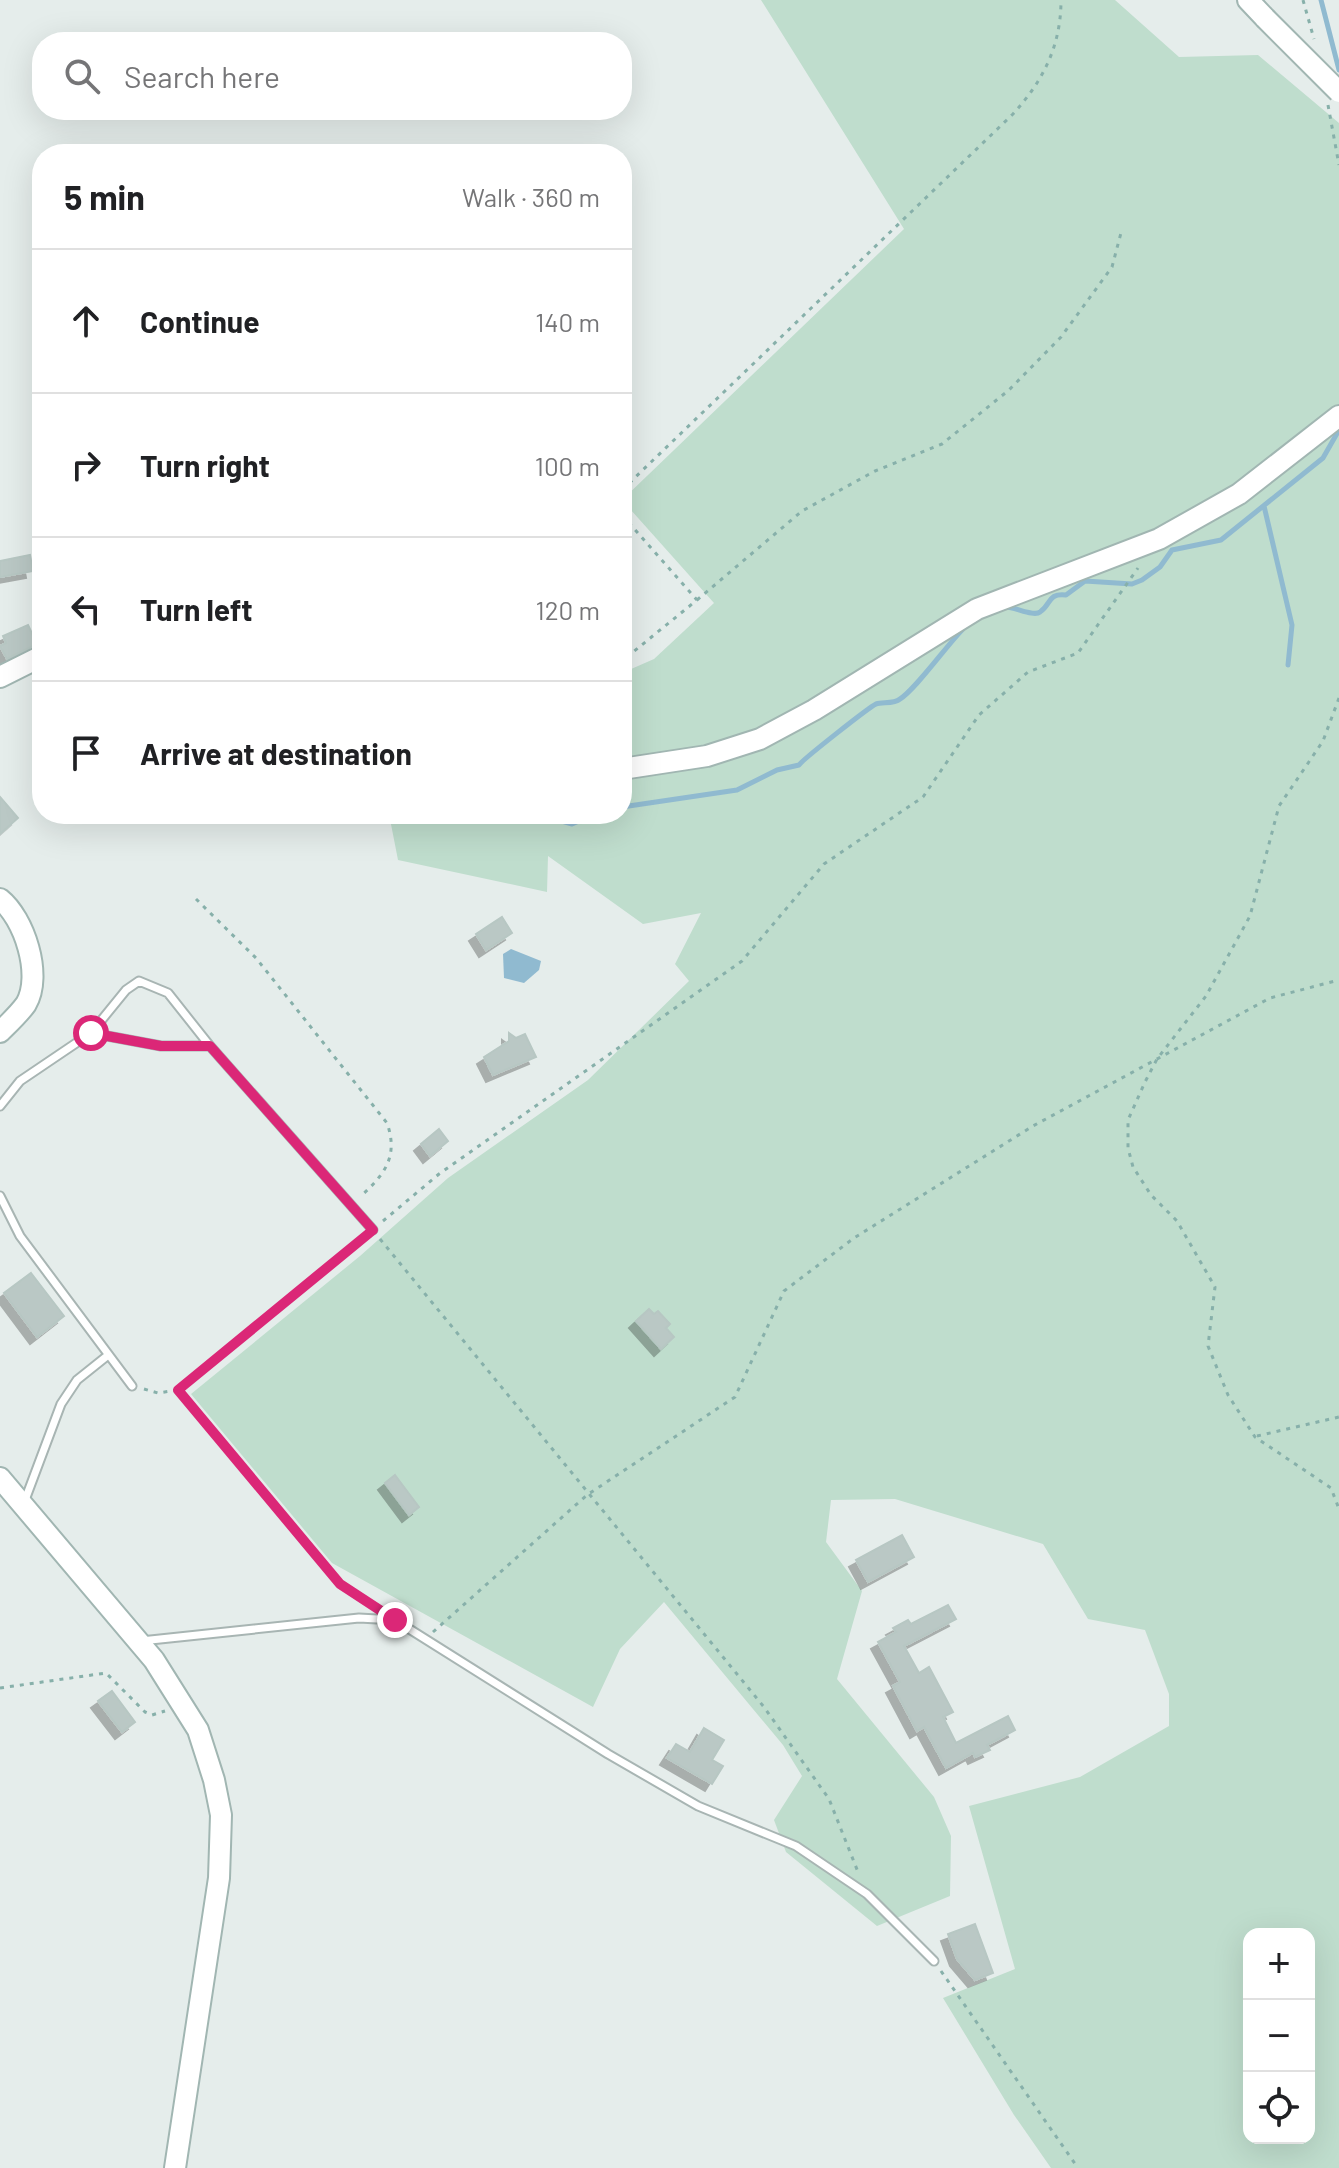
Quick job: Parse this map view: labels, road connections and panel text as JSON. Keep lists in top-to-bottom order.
{
  "page": {
    "search": "Search here",
    "heading": ["5 min", "Walk · 360 m"],
    "list": [
      ["Continue", "140 m"],
      ["Turn right", "100 m"],
      ["Turn left", "120 m"],
      "Arrive at destination"
    ],
    "map_buttons": ["+", "−"]
  }
}
